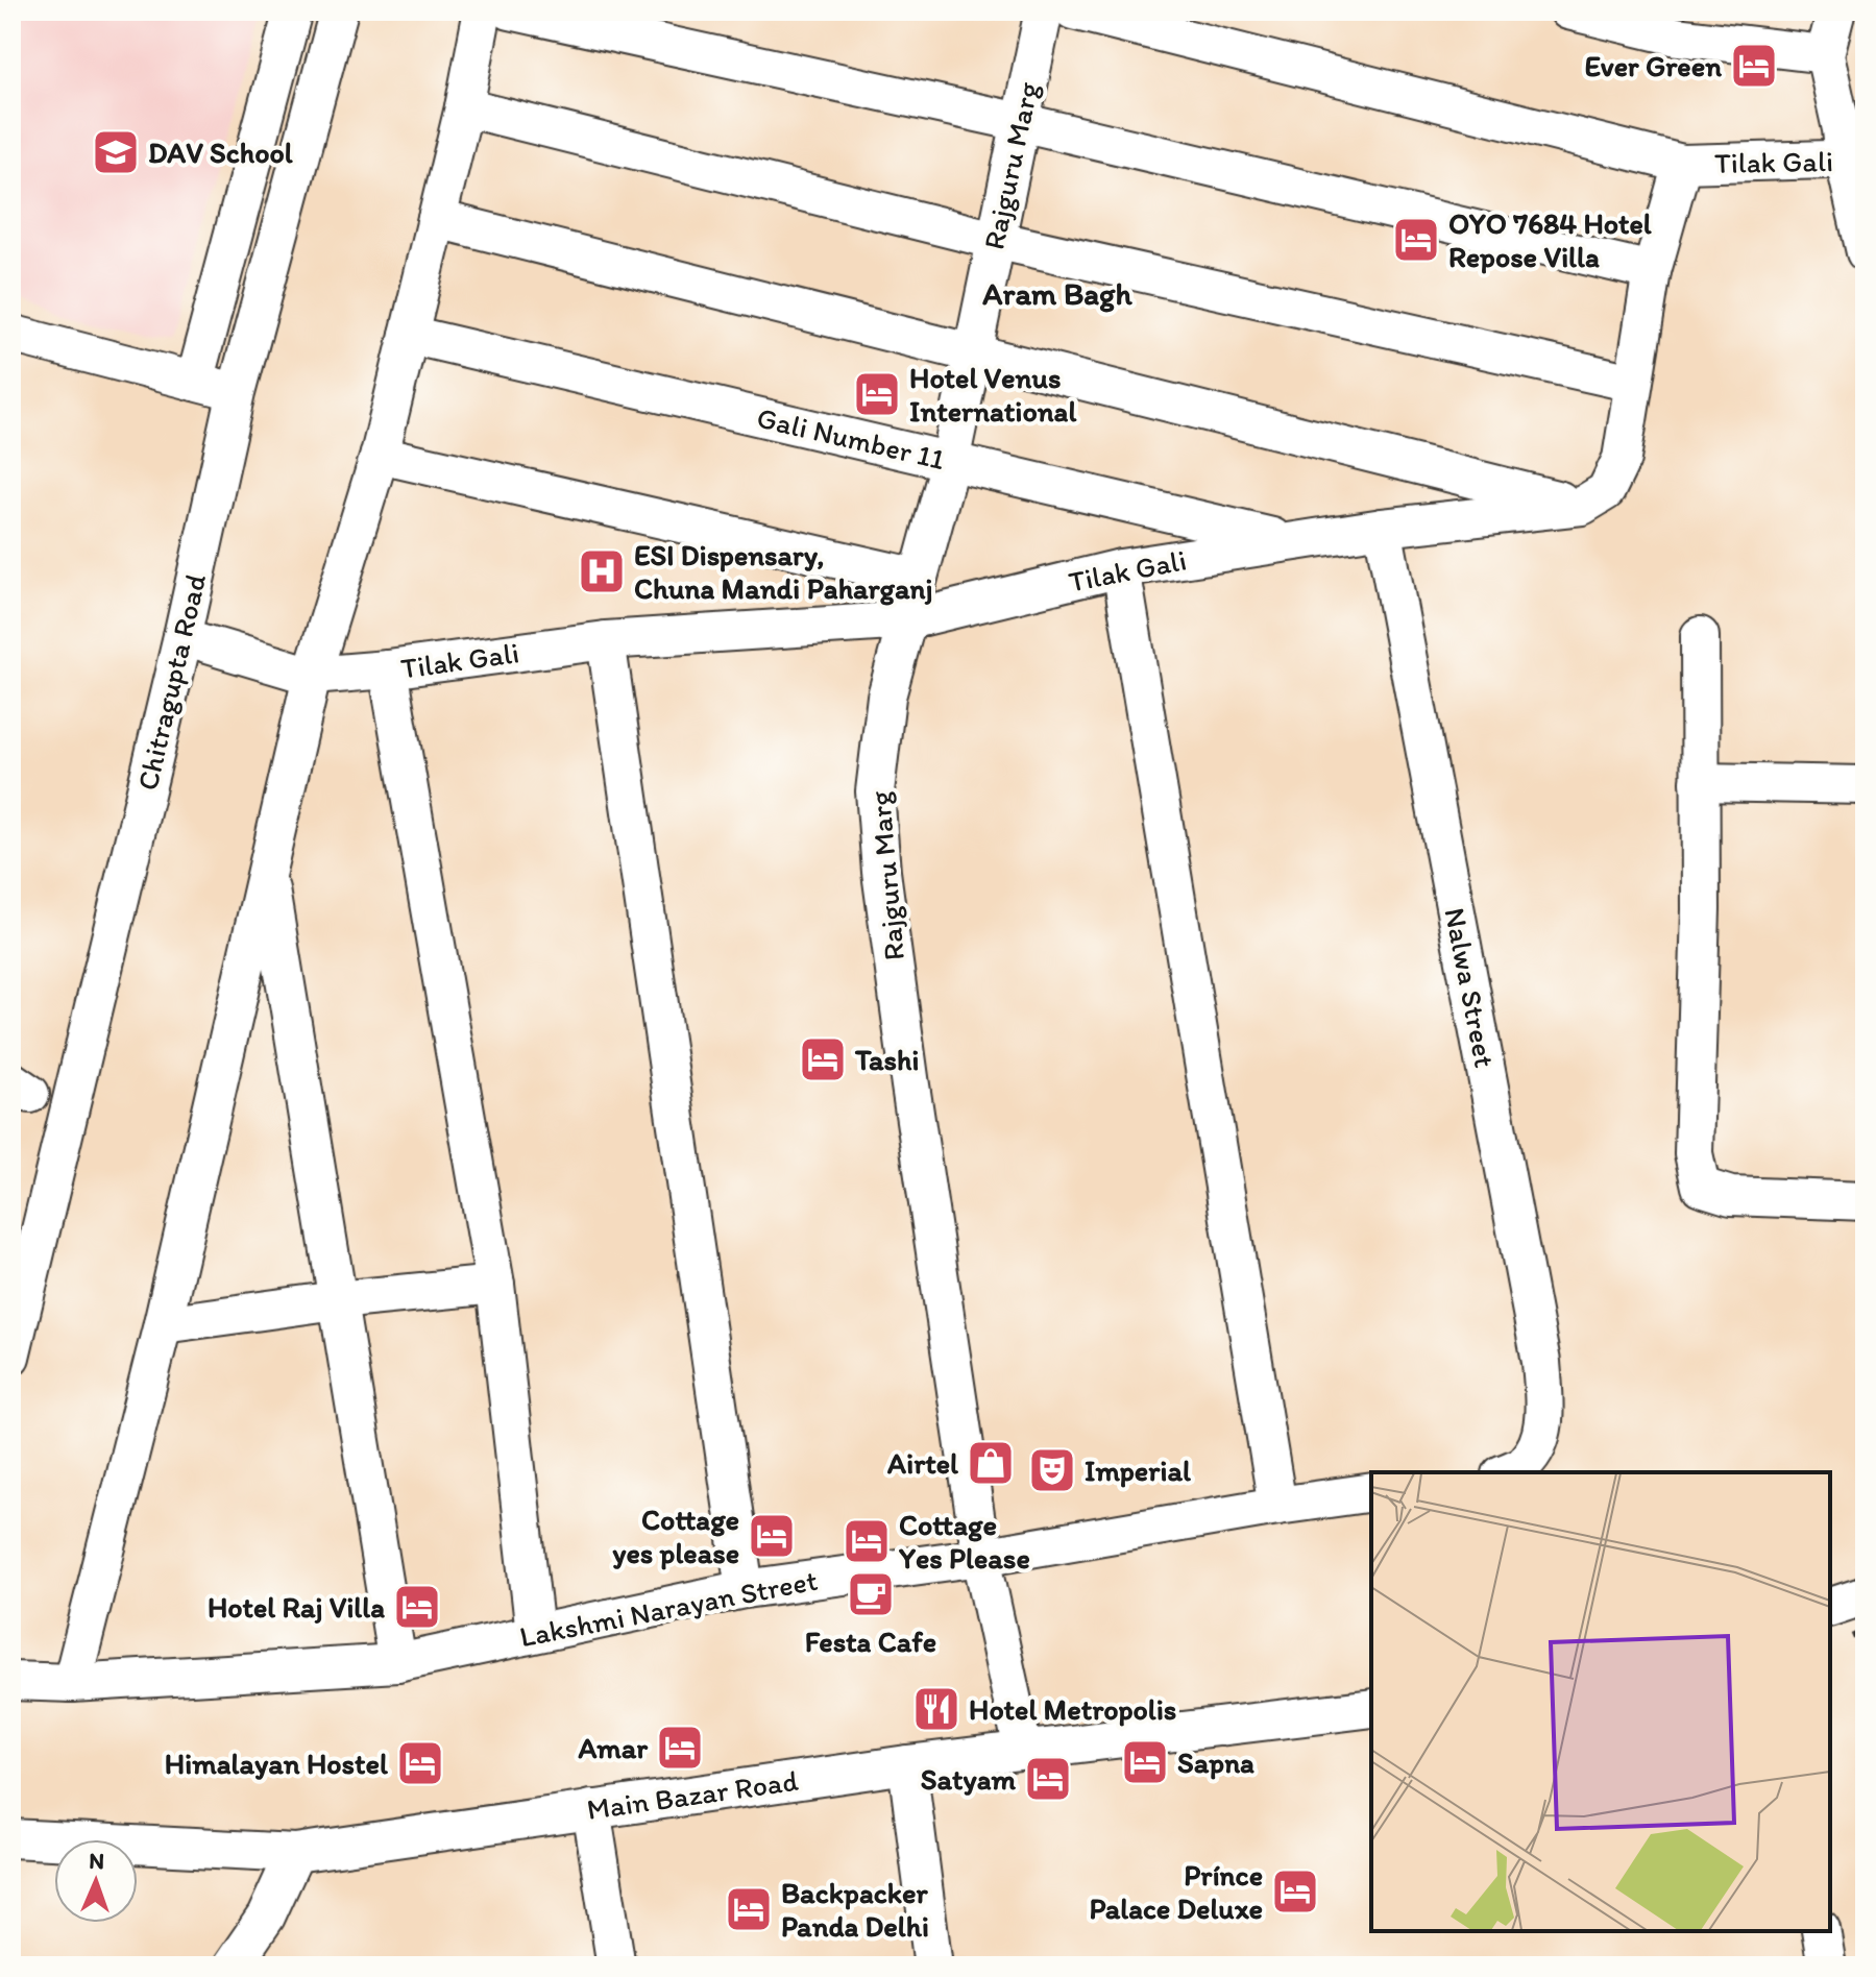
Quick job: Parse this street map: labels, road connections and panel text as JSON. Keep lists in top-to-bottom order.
{
  "streets": {
    "street": [
      "Tilak Gali",
      "Rajguru Marg",
      "Gali Number 11",
      "Chitragupta Road",
      "Nalwa Street",
      "Lakshmi Narayan Street",
      "Main Bazar Road"
    ]
  },
  "crossings": [
    ["Tilak Gali", "Rajguru Marg"],
    ["Tilak Gali", "Gali Number 11"],
    ["Tilak Gali", "Nalwa Street"],
    ["Rajguru Marg", "Gali Number 11"],
    ["Rajguru Marg", "Lakshmi Narayan Street"],
    ["Rajguru Marg", "Main Bazar Road"]
  ],
  "districts": ["Aram Bagh"],
  "places": {
    "hotel": [
      "Ever Green",
      "OYO 7684 Hotel Repose Villa",
      "Hotel Venus International",
      "Tashi",
      "Cottage yes please",
      "Cottage Yes Please",
      "Hotel Raj Villa",
      "Amar",
      "Sapna",
      "Himalayan Hostel",
      "Satyam",
      "Prínce Palace Deluxe",
      "Backpacker Panda Delhi"
    ],
    "school or university": ["DAV School"],
    "hospital": ["ESI Dispensary, Chuna Mandi Paharganj"],
    "shop": ["Airtel"],
    "theatre": ["Imperial"],
    "cafe": ["Festa Cafe"],
    "restaurant": ["Hotel Metropolis"]
  },
  "north": "top"
}
